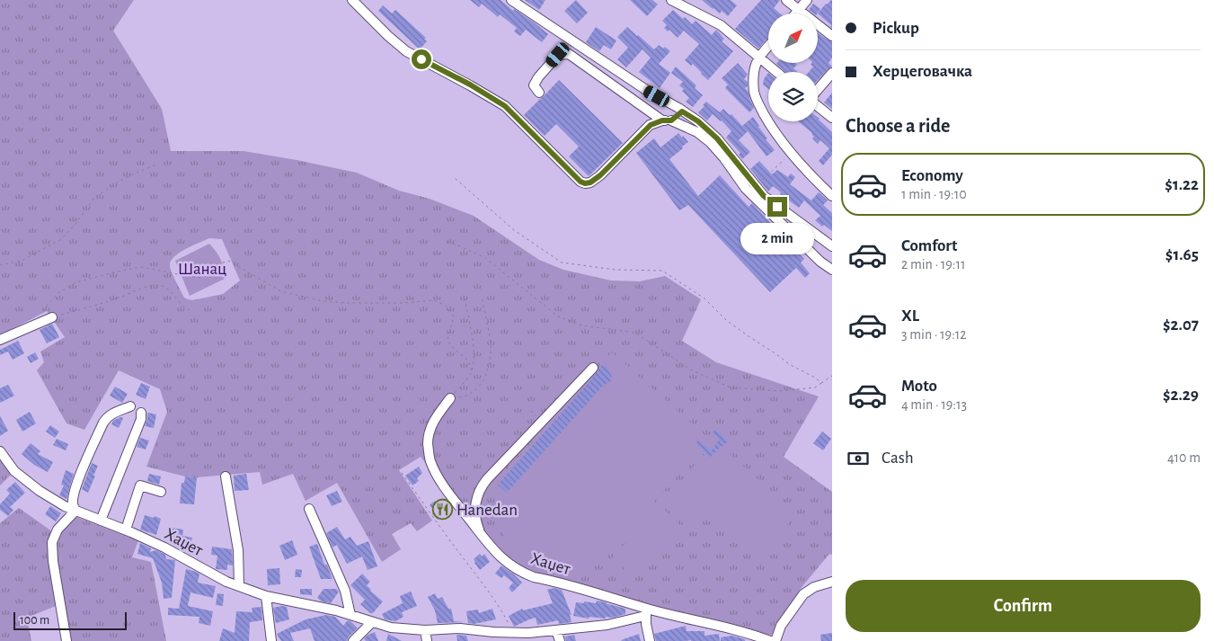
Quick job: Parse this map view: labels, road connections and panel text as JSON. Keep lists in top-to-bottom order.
{
  "streets": {
    "street": ["Хаџет"]
  },
  "parks": ["Шанац"],
  "places": {
    "restaurant": ["Hanedan"]
  },
  "scale_bar": "100 m",
  "north": "top right",
  "page": {
    "banner": ["Pickup", "Херцеговачка"],
    "heading": "Choose a ride",
    "list": [
      {
        "name": "Economy",
        "note": "1 min · 19:10",
        "value": "$1.22"
      },
      {
        "name": "Comfort",
        "note": "2 min · 19:11",
        "value": "$1.65"
      },
      {
        "name": "XL",
        "note": "3 min · 19:12",
        "value": "$2.07"
      },
      {
        "name": "Moto",
        "note": "4 min · 19:13",
        "value": "$2.29"
      }
    ],
    "bubble": "2 min",
    "pay": ["Cash", "410 m"],
    "buttons": "Confirm",
    "scale": "100 m"
  }
}
